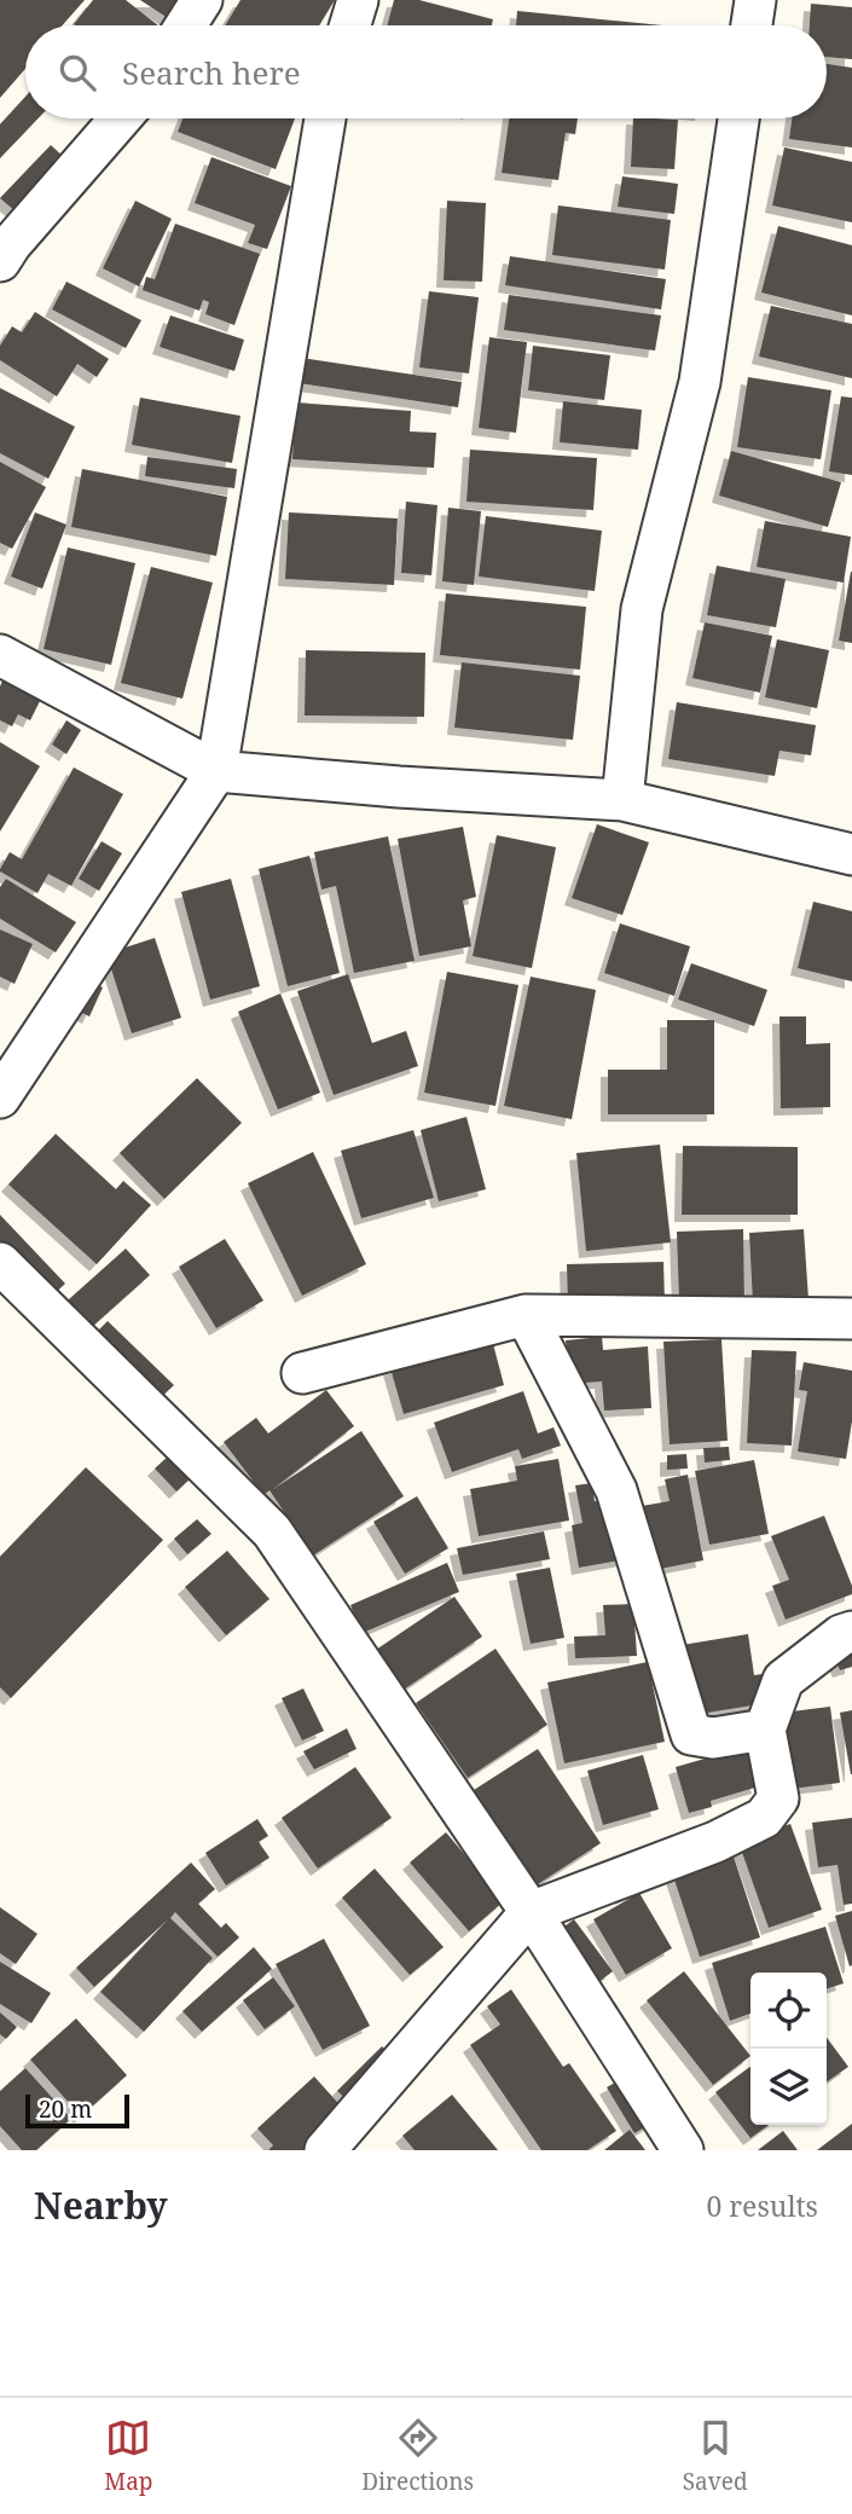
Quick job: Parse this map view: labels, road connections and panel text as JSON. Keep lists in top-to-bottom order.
{
  "scale_bar": "20 m",
  "page": {
    "search": "Search here",
    "scale": "20 m",
    "heading": ["Nearby", "0 results"],
    "nav": ["Map", "Directions", "Saved"]
  }
}
